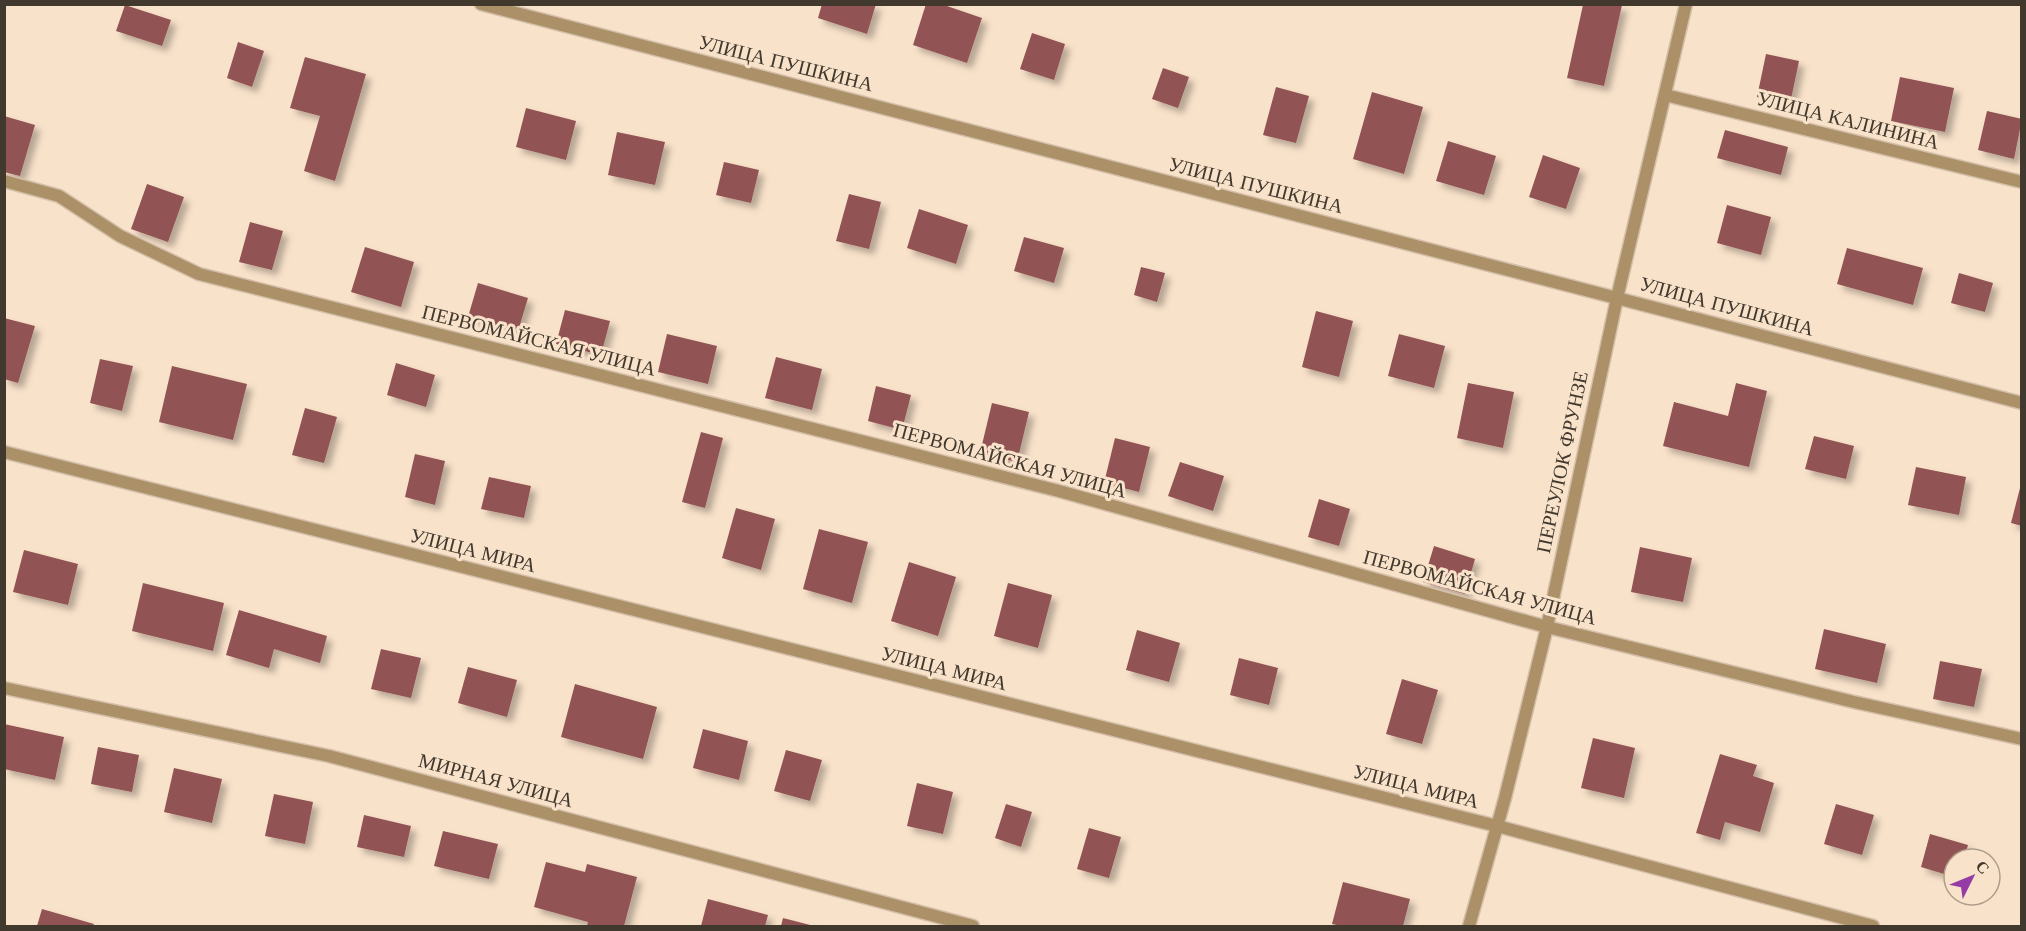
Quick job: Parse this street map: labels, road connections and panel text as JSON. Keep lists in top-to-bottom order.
{
  "streets": {
    "street": [
      "УЛИЦА ПУШКИНА",
      "УЛИЦА КАЛИНИНА",
      "ПЕРВОМАЙСКАЯ УЛИЦА",
      "ПЕРЕУЛОК ФРУНЗЕ",
      "УЛИЦА МИРА",
      "МИРНАЯ УЛИЦА"
    ]
  },
  "crossings": [
    ["УЛИЦА ПУШКИНА", "ПЕРЕУЛОК ФРУНЗЕ"],
    ["УЛИЦА КАЛИНИНА", "ПЕРЕУЛОК ФРУНЗЕ"],
    ["ПЕРВОМАЙСКАЯ УЛИЦА", "ПЕРЕУЛОК ФРУНЗЕ"],
    ["ПЕРЕУЛОК ФРУНЗЕ", "УЛИЦА МИРА"]
  ],
  "north": "top right"
}
